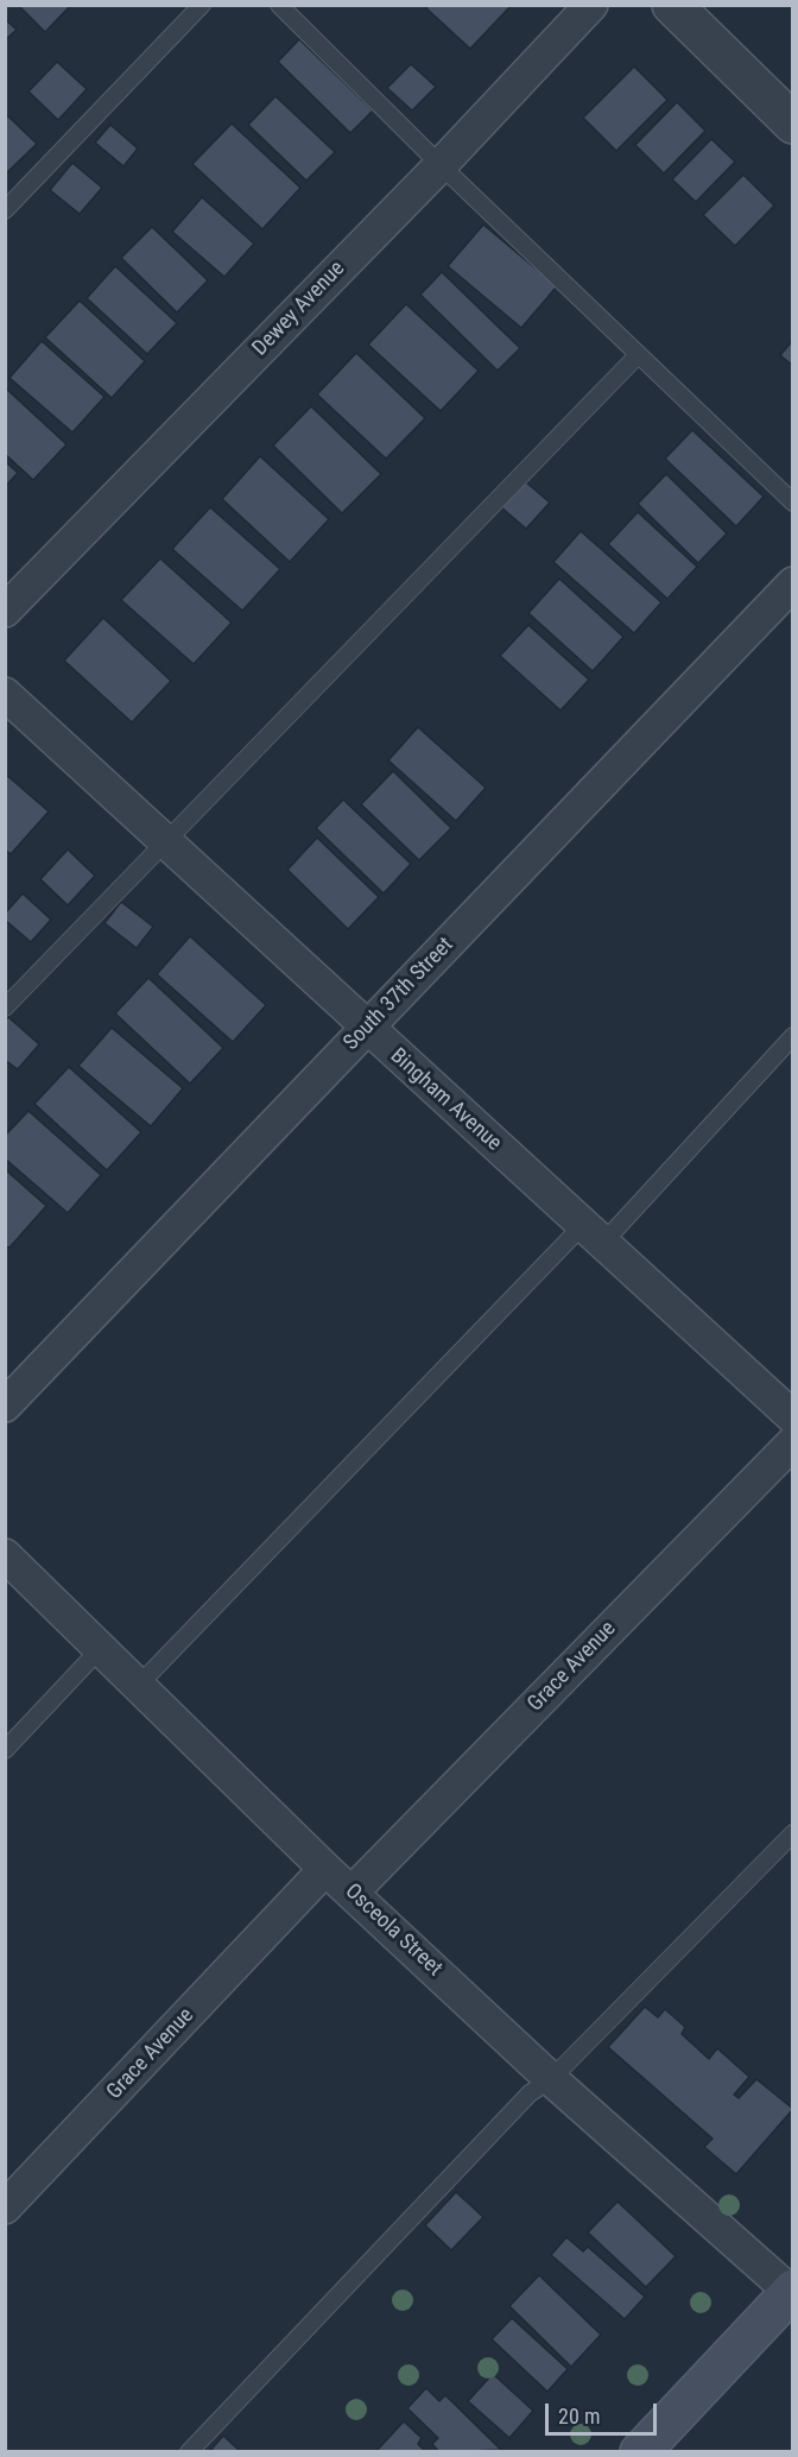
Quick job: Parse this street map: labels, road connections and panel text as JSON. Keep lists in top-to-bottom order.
{
  "streets": {
    "street": [
      "Dewey Avenue",
      "South 37th Street",
      "Bingham Avenue",
      "Grace Avenue",
      "Osceola Street"
    ]
  },
  "crossings": [
    ["South 37th Street", "Bingham Avenue"],
    ["Grace Avenue", "Osceola Street"]
  ],
  "scale_bar": "20 m"
}
